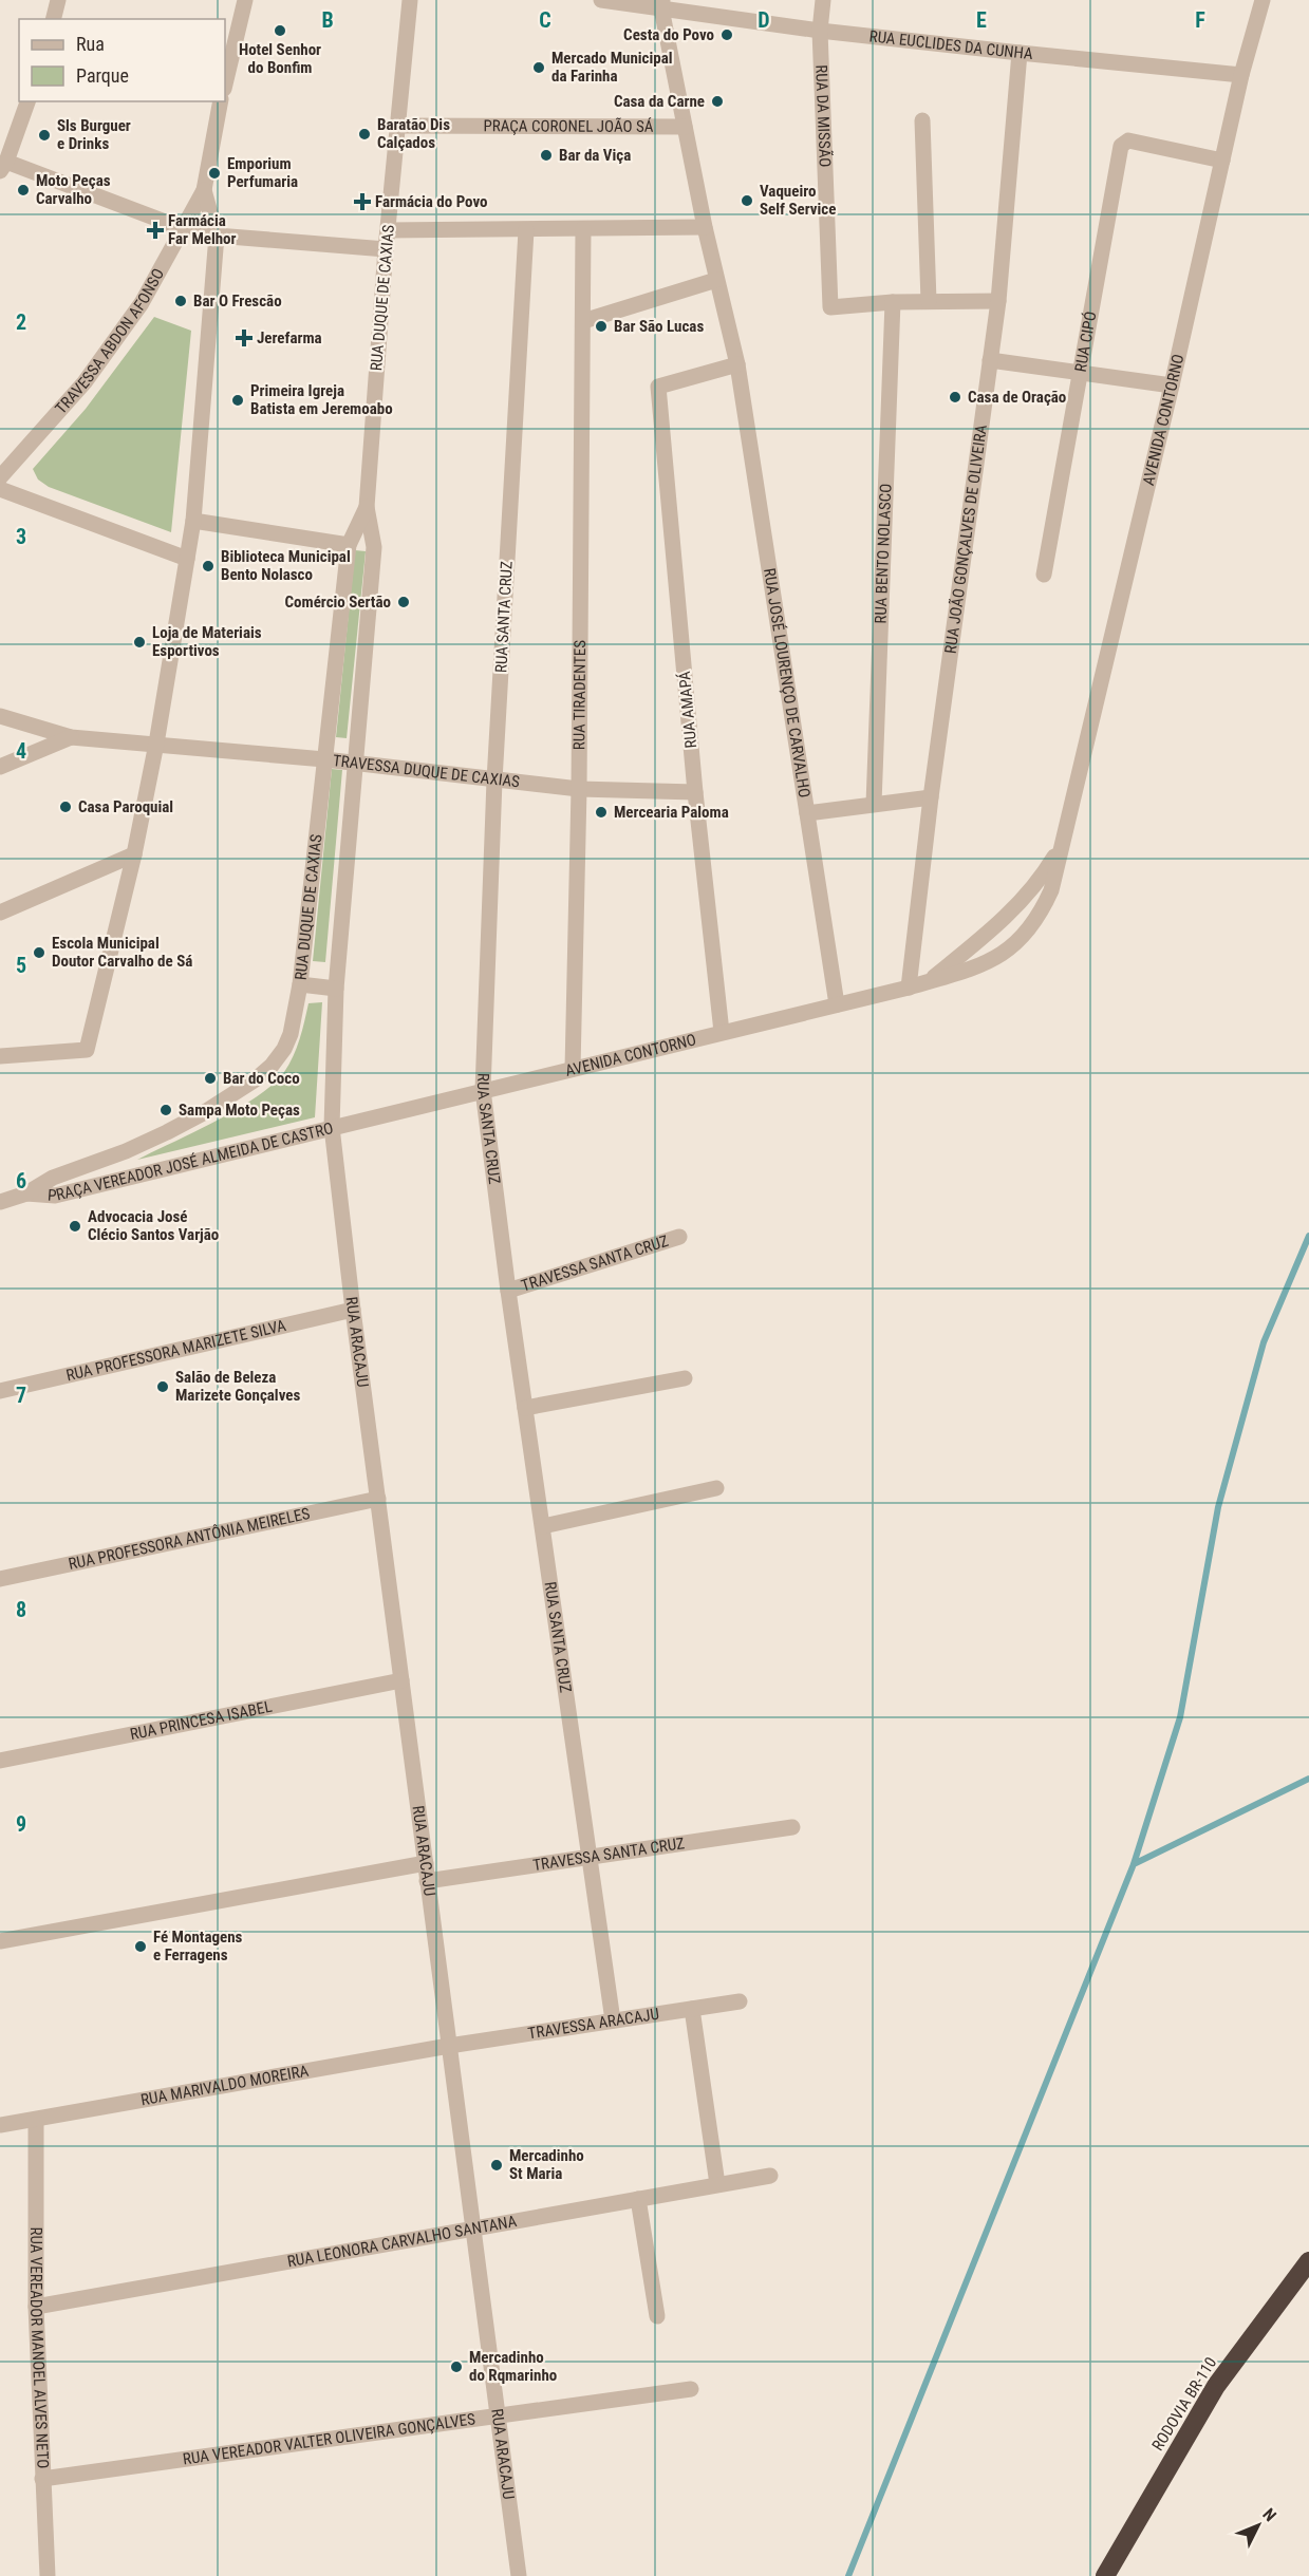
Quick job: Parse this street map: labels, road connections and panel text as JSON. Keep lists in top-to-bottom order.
{
  "streets": {
    "highway": ["RODOVIA BR-110"],
    "street": [
      "RUA EUCLIDES DA CUNHA",
      "RUA DA MISSÃO",
      "PRAÇA CORONEL JOÃO SÁ",
      "RUA DUQUE DE CAXIAS",
      "TRAVESSA ABDON AFONSO",
      "RUA CIPÓ",
      "AVENIDA CONTORNO",
      "RUA JOÃO GONÇALVES DE OLIVEIRA",
      "RUA BENTO NOLASCO",
      "RUA SANTA CRUZ",
      "RUA JOSÉ LOURENÇO DE CARVALHO",
      "RUA TIRADENTES",
      "RUA AMAPÁ",
      "TRAVESSA DUQUE DE CAXIAS",
      "PRAÇA VEREADOR JOSÉ ALMEIDA DE CASTRO",
      "TRAVESSA SANTA CRUZ",
      "RUA ARACAJU",
      "RUA PROFESSORA MARIZETE SILVA",
      "RUA PROFESSORA ANTÔNIA MEIRELES",
      "RUA PRINCESA ISABEL",
      "TRAVESSA ARACAJU",
      "RUA MARIVALDO MOREIRA",
      "RUA LEONORA CARVALHO SANTANA",
      "RUA VEREADOR MANOEL ALVES NETO",
      "RUA VEREADOR VALTER OLIVEIRA GONÇALVES"
    ]
  },
  "crossings": [
    ["RUA EUCLIDES DA CUNHA", "RUA DA MISSÃO"],
    ["RUA EUCLIDES DA CUNHA", "AVENIDA CONTORNO"],
    ["RUA EUCLIDES DA CUNHA", "RUA JOÃO GONÇALVES DE OLIVEIRA"],
    ["RUA DA MISSÃO", "RUA BENTO NOLASCO"],
    ["PRAÇA CORONEL JOÃO SÁ", "RUA DUQUE DE CAXIAS"],
    ["PRAÇA CORONEL JOÃO SÁ", "RUA JOSÉ LOURENÇO DE CARVALHO"],
    ["RUA DUQUE DE CAXIAS", "TRAVESSA DUQUE DE CAXIAS"],
    ["RUA DUQUE DE CAXIAS", "PRAÇA VEREADOR JOSÉ ALMEIDA DE CASTRO"],
    ["RUA CIPÓ", "AVENIDA CONTORNO"],
    ["AVENIDA CONTORNO", "RUA JOÃO GONÇALVES DE OLIVEIRA"],
    ["AVENIDA CONTORNO", "RUA SANTA CRUZ"],
    ["AVENIDA CONTORNO", "RUA JOSÉ LOURENÇO DE CARVALHO"],
    ["AVENIDA CONTORNO", "RUA TIRADENTES"],
    ["AVENIDA CONTORNO", "RUA AMAPÁ"],
    ["AVENIDA CONTORNO", "PRAÇA VEREADOR JOSÉ ALMEIDA DE CASTRO"],
    ["AVENIDA CONTORNO", "RUA ARACAJU"],
    ["RUA SANTA CRUZ", "TRAVESSA DUQUE DE CAXIAS"],
    ["RUA SANTA CRUZ", "TRAVESSA SANTA CRUZ"],
    ["RUA SANTA CRUZ", "TRAVESSA ARACAJU"],
    ["RUA JOSÉ LOURENÇO DE CARVALHO", "RUA AMAPÁ"],
    ["RUA TIRADENTES", "TRAVESSA DUQUE DE CAXIAS"],
    ["RUA AMAPÁ", "TRAVESSA DUQUE DE CAXIAS"],
    ["PRAÇA VEREADOR JOSÉ ALMEIDA DE CASTRO", "RUA ARACAJU"],
    ["TRAVESSA SANTA CRUZ", "RUA ARACAJU"],
    ["RUA ARACAJU", "RUA PROFESSORA MARIZETE SILVA"],
    ["RUA ARACAJU", "RUA PROFESSORA ANTÔNIA MEIRELES"],
    ["RUA ARACAJU", "RUA PRINCESA ISABEL"],
    ["RUA ARACAJU", "TRAVESSA ARACAJU"],
    ["RUA ARACAJU", "RUA MARIVALDO MOREIRA"],
    ["RUA ARACAJU", "RUA LEONORA CARVALHO SANTANA"],
    ["RUA ARACAJU", "RUA VEREADOR VALTER OLIVEIRA GONÇALVES"],
    ["TRAVESSA ARACAJU", "RUA MARIVALDO MOREIRA"],
    ["RUA MARIVALDO MOREIRA", "RUA VEREADOR MANOEL ALVES NETO"],
    ["RUA LEONORA CARVALHO SANTANA", "RUA VEREADOR MANOEL ALVES NETO"],
    ["RUA VEREADOR MANOEL ALVES NETO", "RUA VEREADOR VALTER OLIVEIRA GONÇALVES"]
  ],
  "places": {
    "other": [
      "Hotel Senhor do Bonfim",
      "Cesta do Povo",
      "Mercado Municipal da Farinha",
      "Casa da Carne",
      "Baratão Dis Calçados",
      "Sls Burguer e Drinks",
      "Bar da Viça",
      "Emporium Perfumaria",
      "Moto Peças Carvalho",
      "Vaqueiro Self Service",
      "Bar O Frescão",
      "Bar São Lucas",
      "Casa de Oração",
      "Primeira Igreja Batista em Jeremoabo",
      "Biblioteca Municipal Bento Nolasco",
      "Comércio Sertão",
      "Loja de Materiais Esportivos",
      "Casa Paroquial",
      "Mercearia Paloma",
      "Escola Municipal Doutor Carvalho de Sá",
      "Bar do Coco",
      "Sampa Moto Peças",
      "Advocacia José Clécio Santos Varjão",
      "Salão de Beleza Marizete Gonçalves",
      "Fé Montagens e Ferragens",
      "Mercadinho St Maria",
      "Mercadinho do Rqmarinho"
    ],
    "health": ["Farmácia do Povo", "Farmácia Far Melhor", "Jerefarma"]
  },
  "legend": ["Rua", "Parque"],
  "north": "top right",
  "grid": {
    "columns": [
      "B",
      "C",
      "D",
      "E",
      "F"
    ],
    "rows": [
      "2",
      "3",
      "4",
      "5",
      "6",
      "7",
      "8",
      "9"
    ]
  }
}
